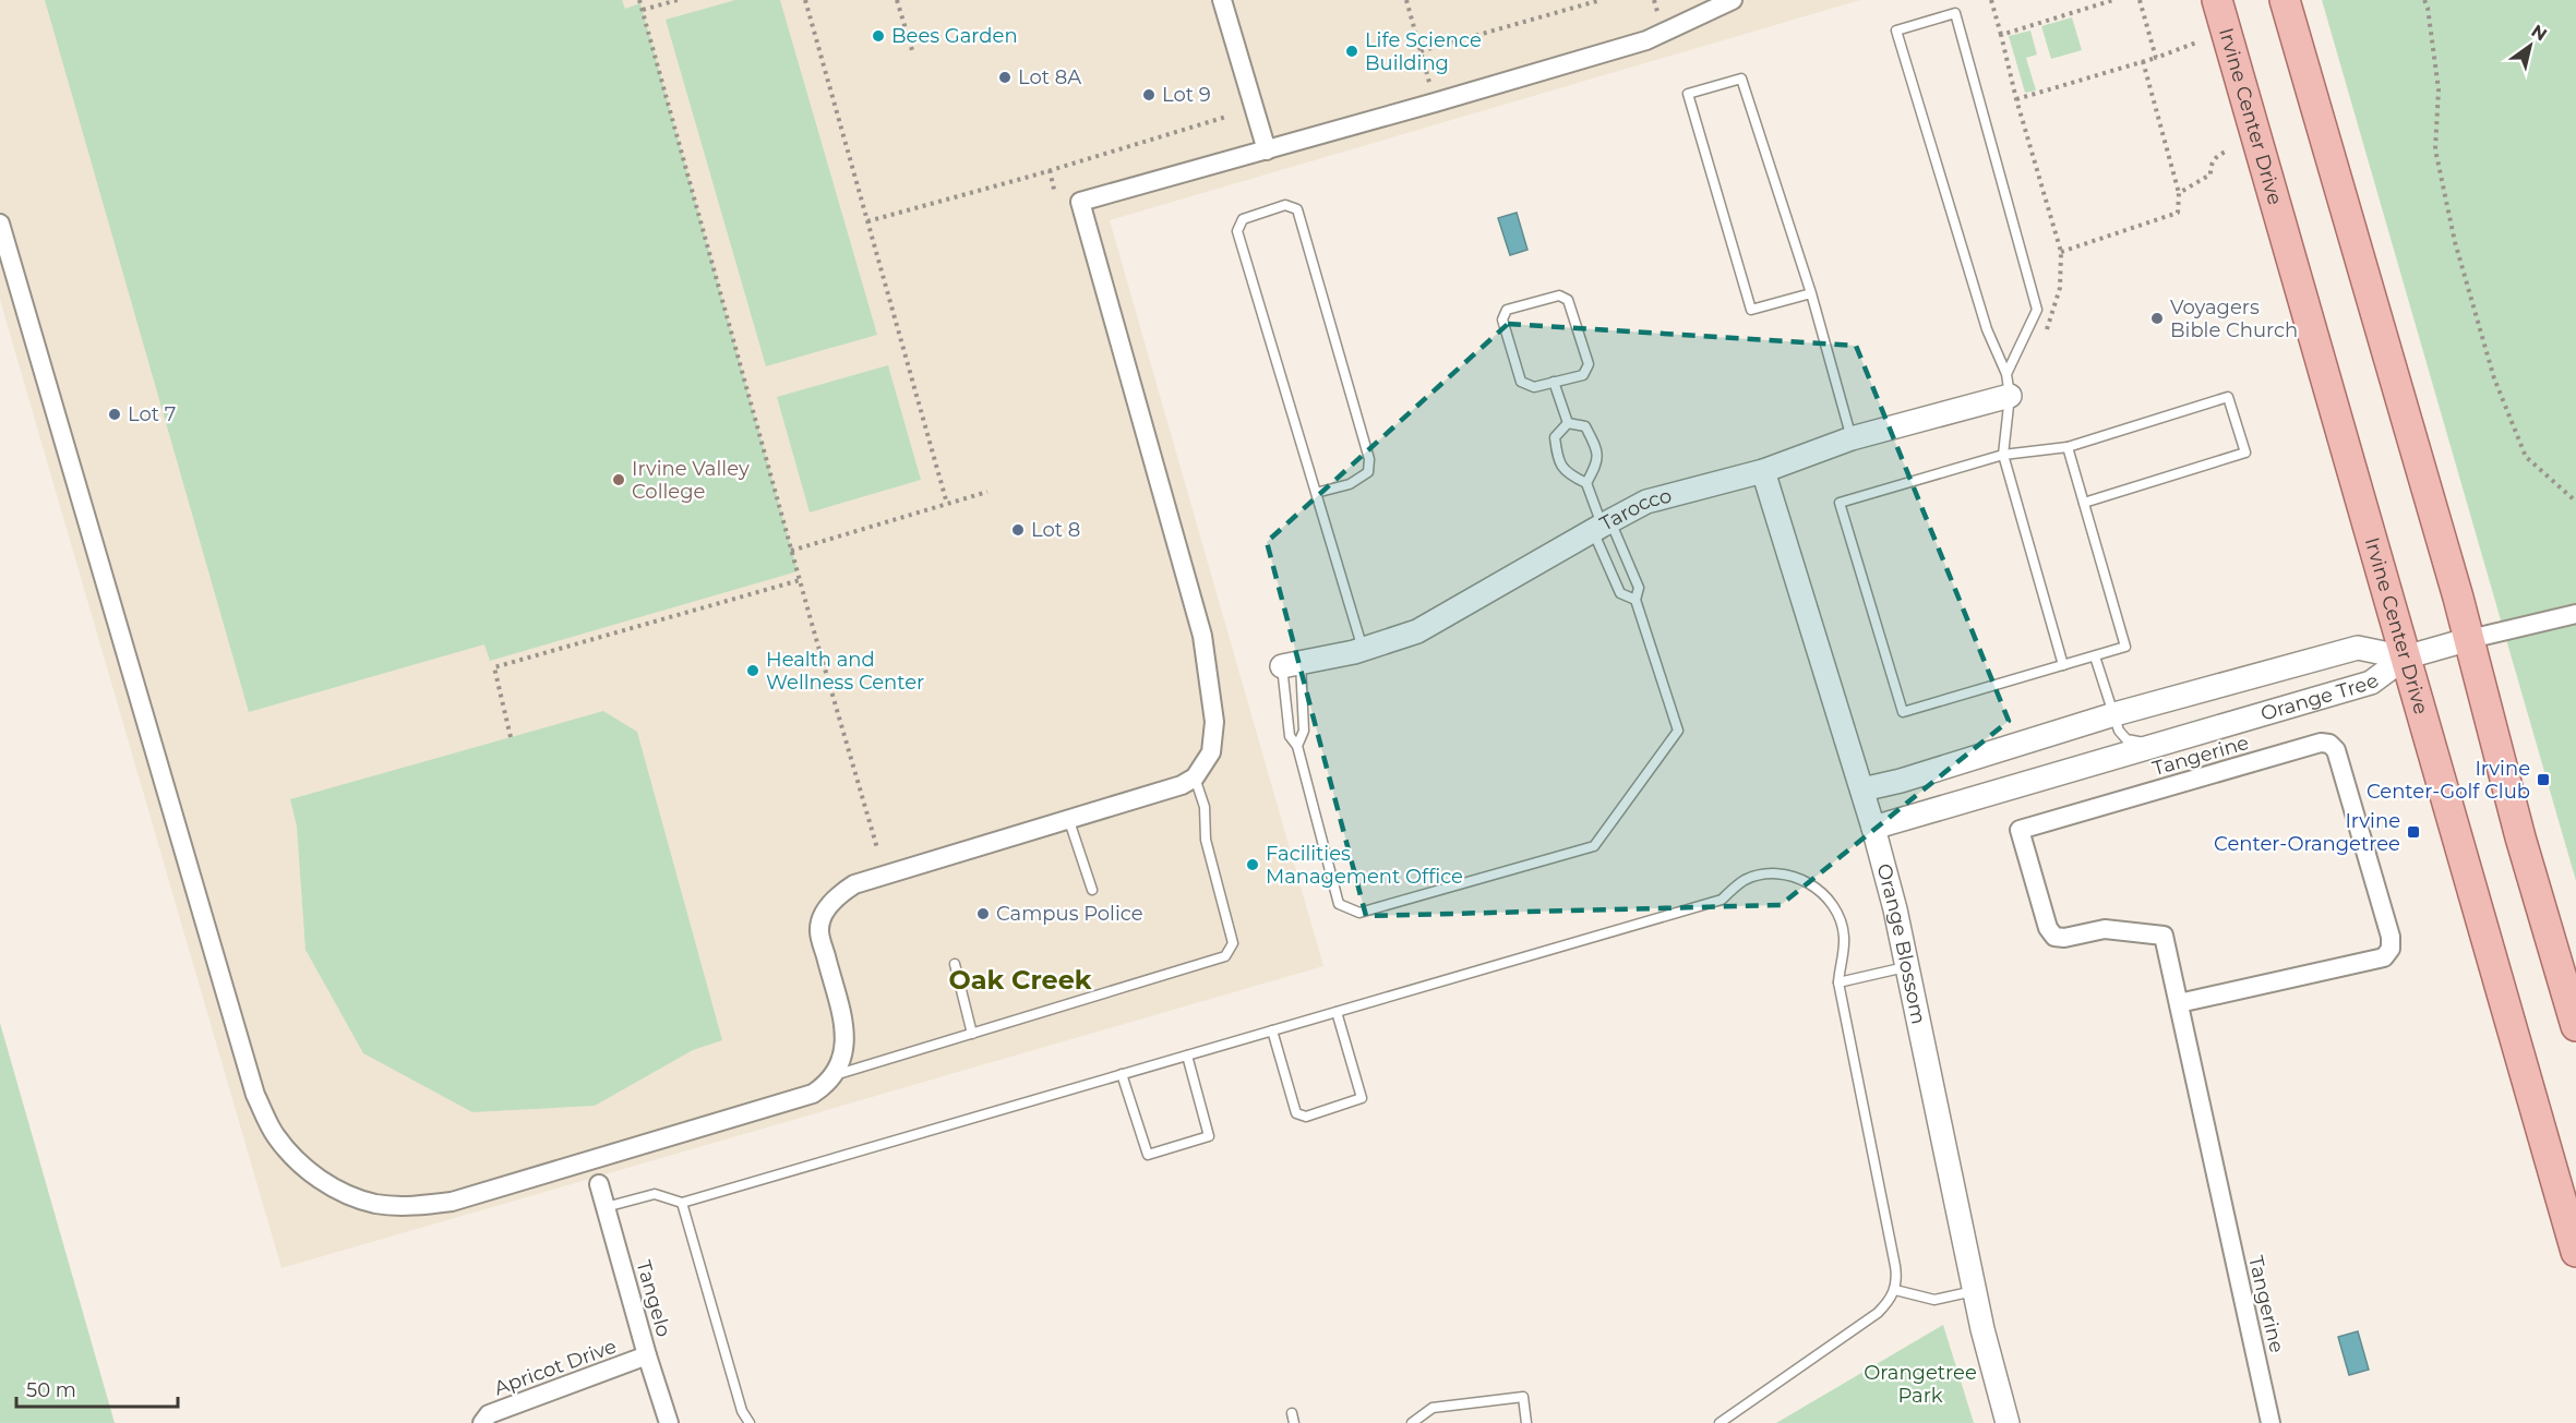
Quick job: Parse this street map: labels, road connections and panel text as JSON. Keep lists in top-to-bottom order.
{
  "streets": {
    "main road": ["Irvine Center Drive"],
    "street": [
      "Tarocco",
      "Orange Tree",
      "Tangerine",
      "Orange Blossom",
      "Tangelo",
      "Apricot Drive"
    ]
  },
  "crossings": [
    ["Irvine Center Drive", "Orange Tree"],
    ["Tarocco", "Orange Blossom"],
    ["Orange Tree", "Orange Blossom"],
    ["Tangelo", "Apricot Drive"]
  ],
  "districts": ["Oak Creek"],
  "parks": ["Orangetree Park"],
  "places": {
    "other": [
      "Bees Garden",
      "Life Science Building",
      "Lot 8A",
      "Lot 9",
      "Voyagers Bible Church",
      "Lot 7",
      "Irvine Valley College",
      "Lot 8",
      "Health and Wellness Center",
      "Facilities Management Office",
      "Campus Police"
    ],
    "transit": ["Irvine Center-Golf Club", "Irvine Center-Orangetree"]
  },
  "scale_bar": "50 m",
  "north": "top right"
}
